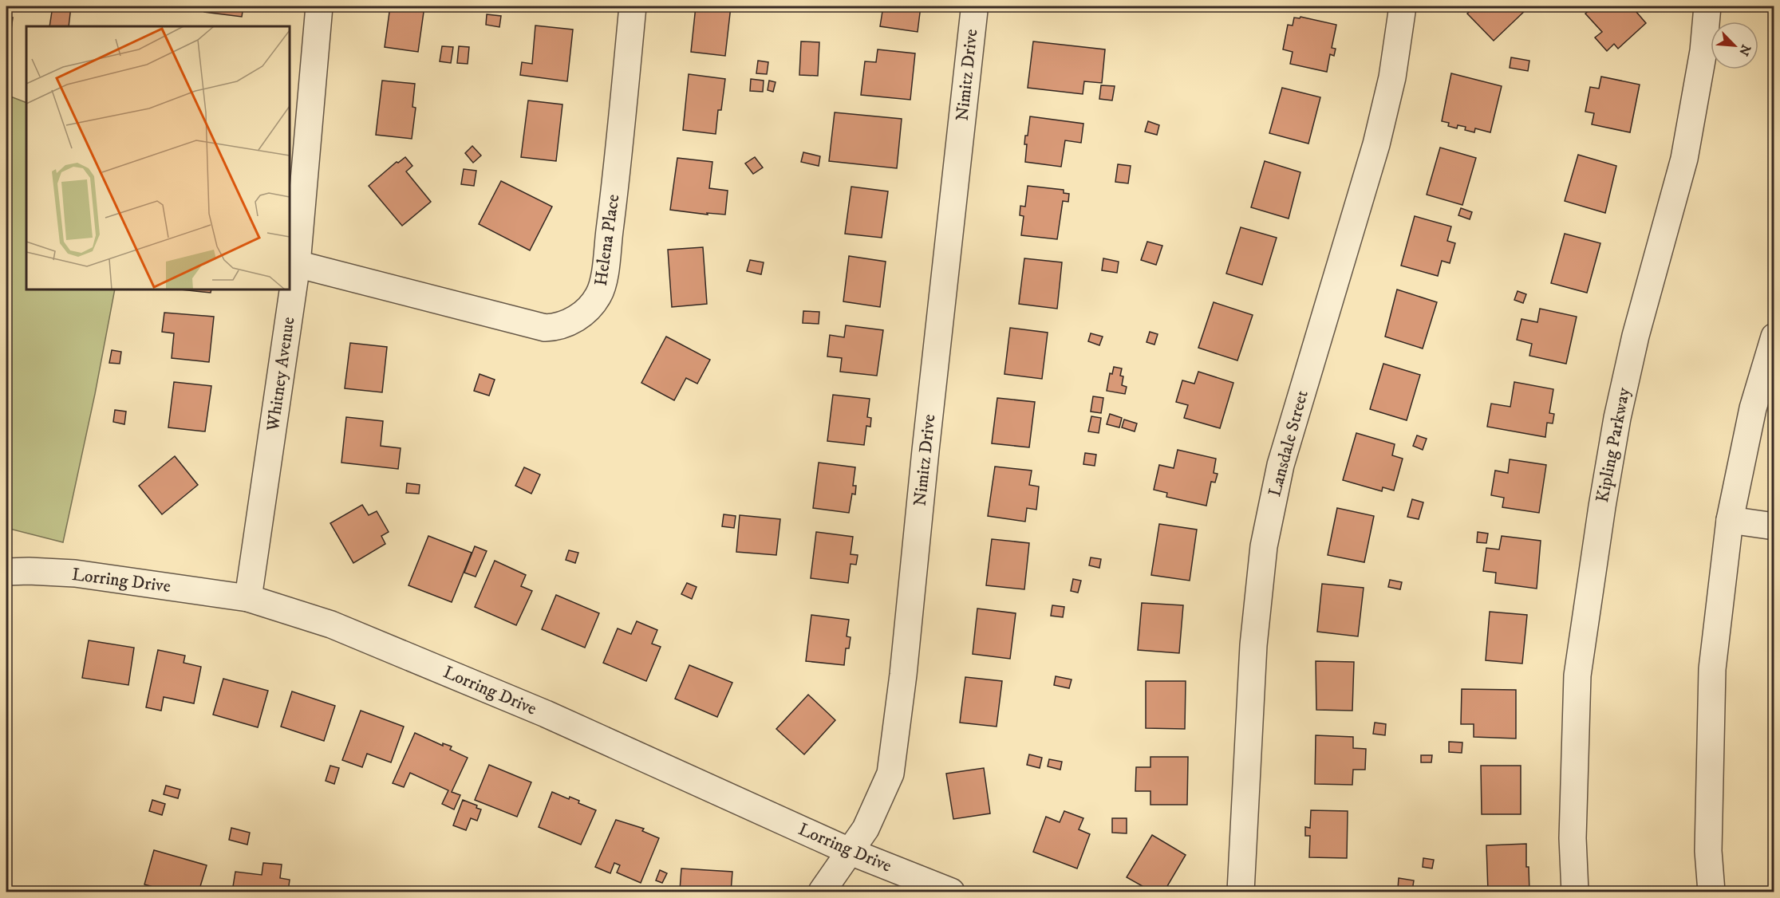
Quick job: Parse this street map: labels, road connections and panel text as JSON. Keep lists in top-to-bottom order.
{
  "streets": {
    "street": [
      "Nimitz Drive",
      "Helena Place",
      "Whitney Avenue",
      "Lansdale Street",
      "Kipling Parkway",
      "Lorring Drive"
    ]
  },
  "crossings": [
    ["Nimitz Drive", "Lorring Drive"],
    ["Helena Place", "Whitney Avenue"],
    ["Whitney Avenue", "Lorring Drive"]
  ],
  "north": "bottom right"
}
